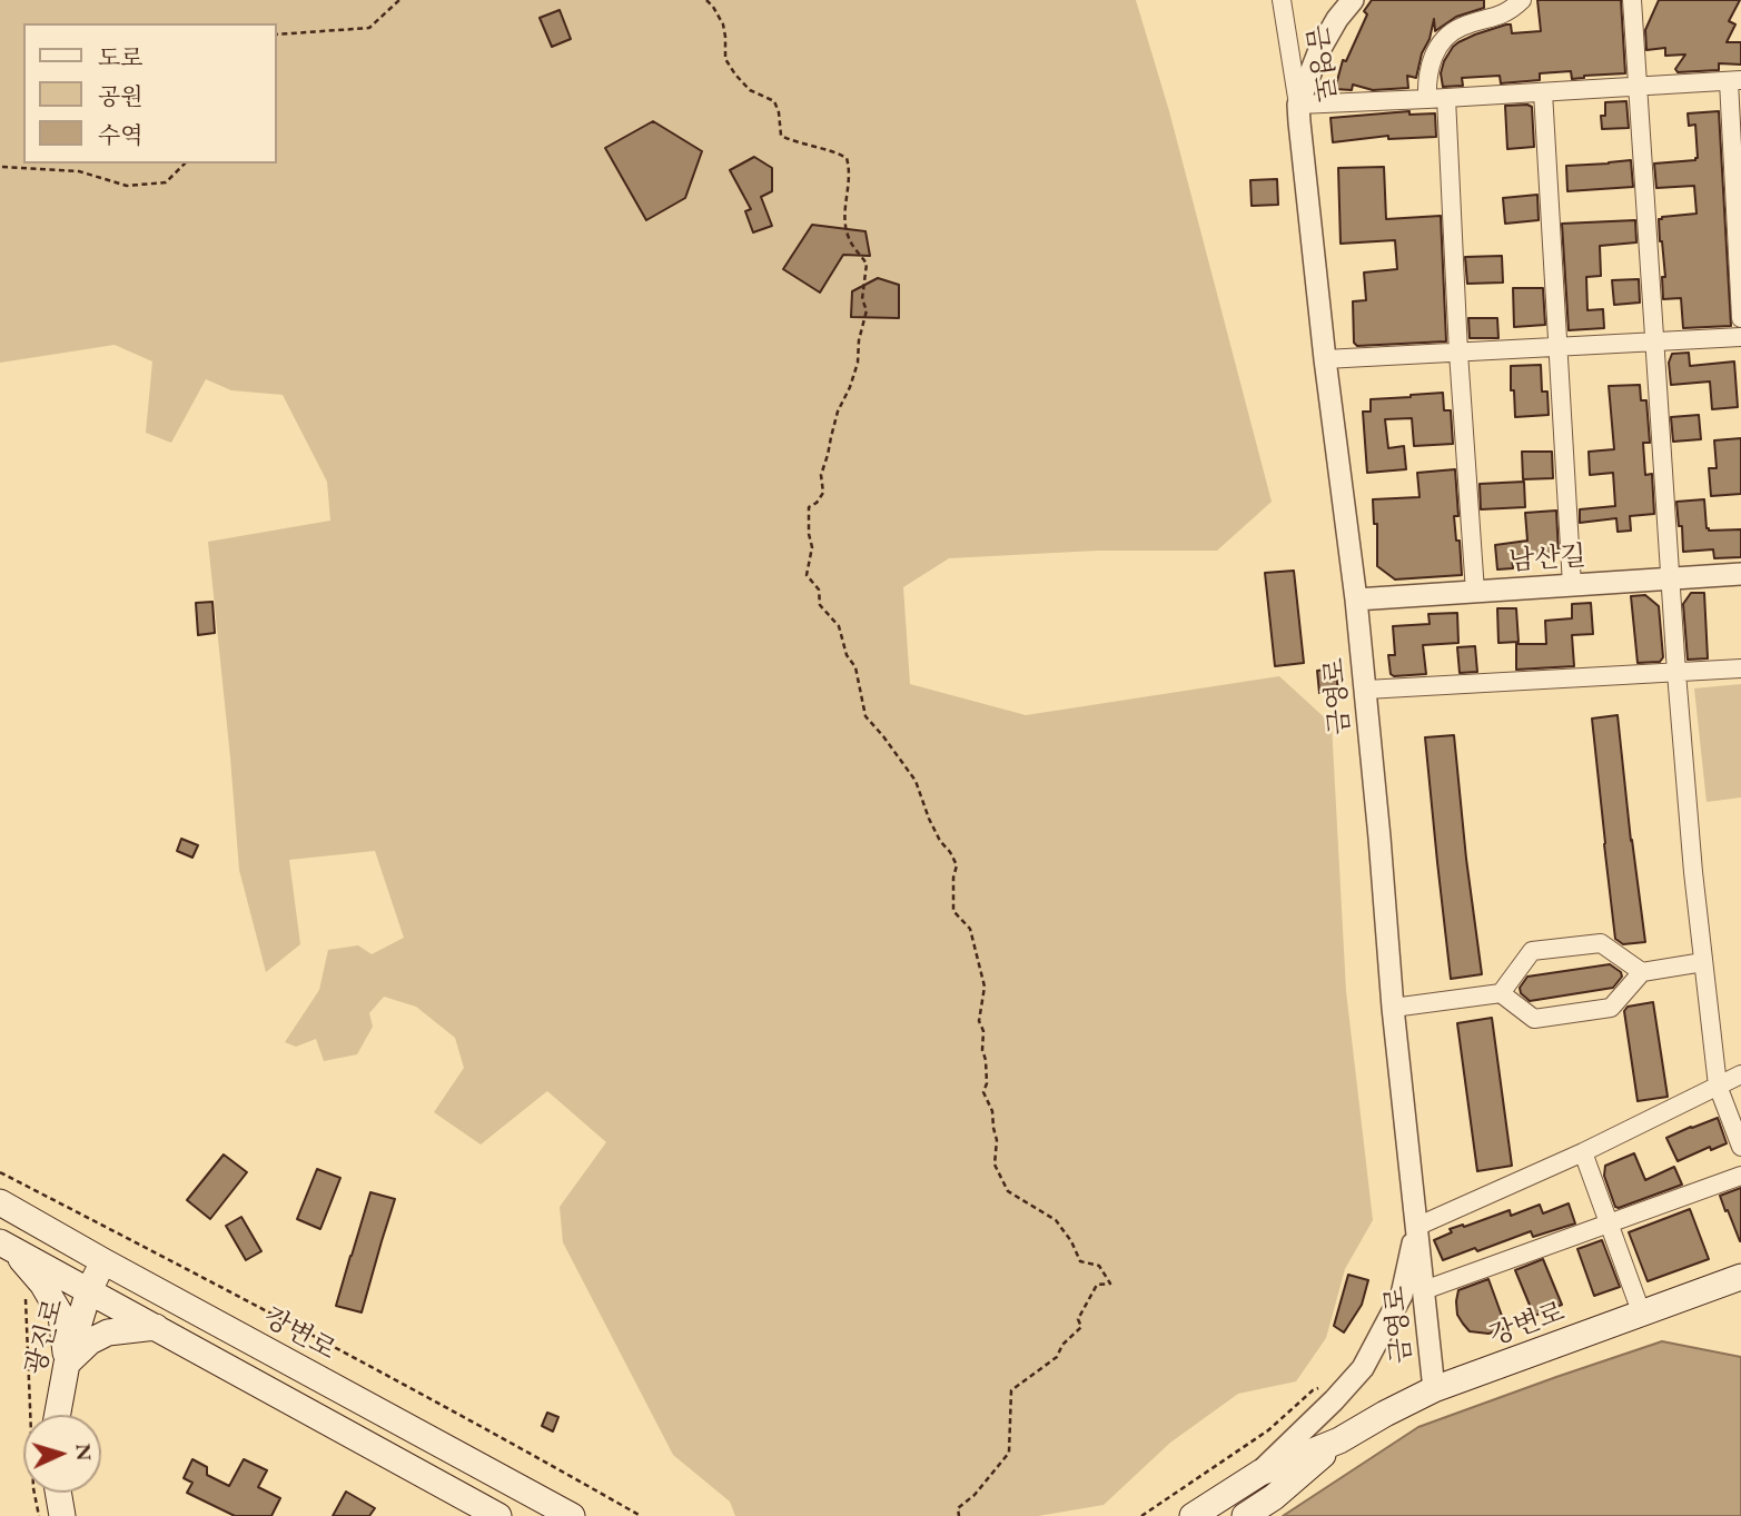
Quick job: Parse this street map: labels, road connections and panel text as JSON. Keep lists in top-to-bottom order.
{
  "streets": {
    "main road": ["강변로", "광진로"],
    "street": ["금영로", "남산길"]
  },
  "crossings": [
    ["금영로", "남산길"],
    ["금영로", "강변로"],
    ["강변로", "광진로"]
  ],
  "legend": ["도로", "공원", "수역"],
  "north": "right"
}
